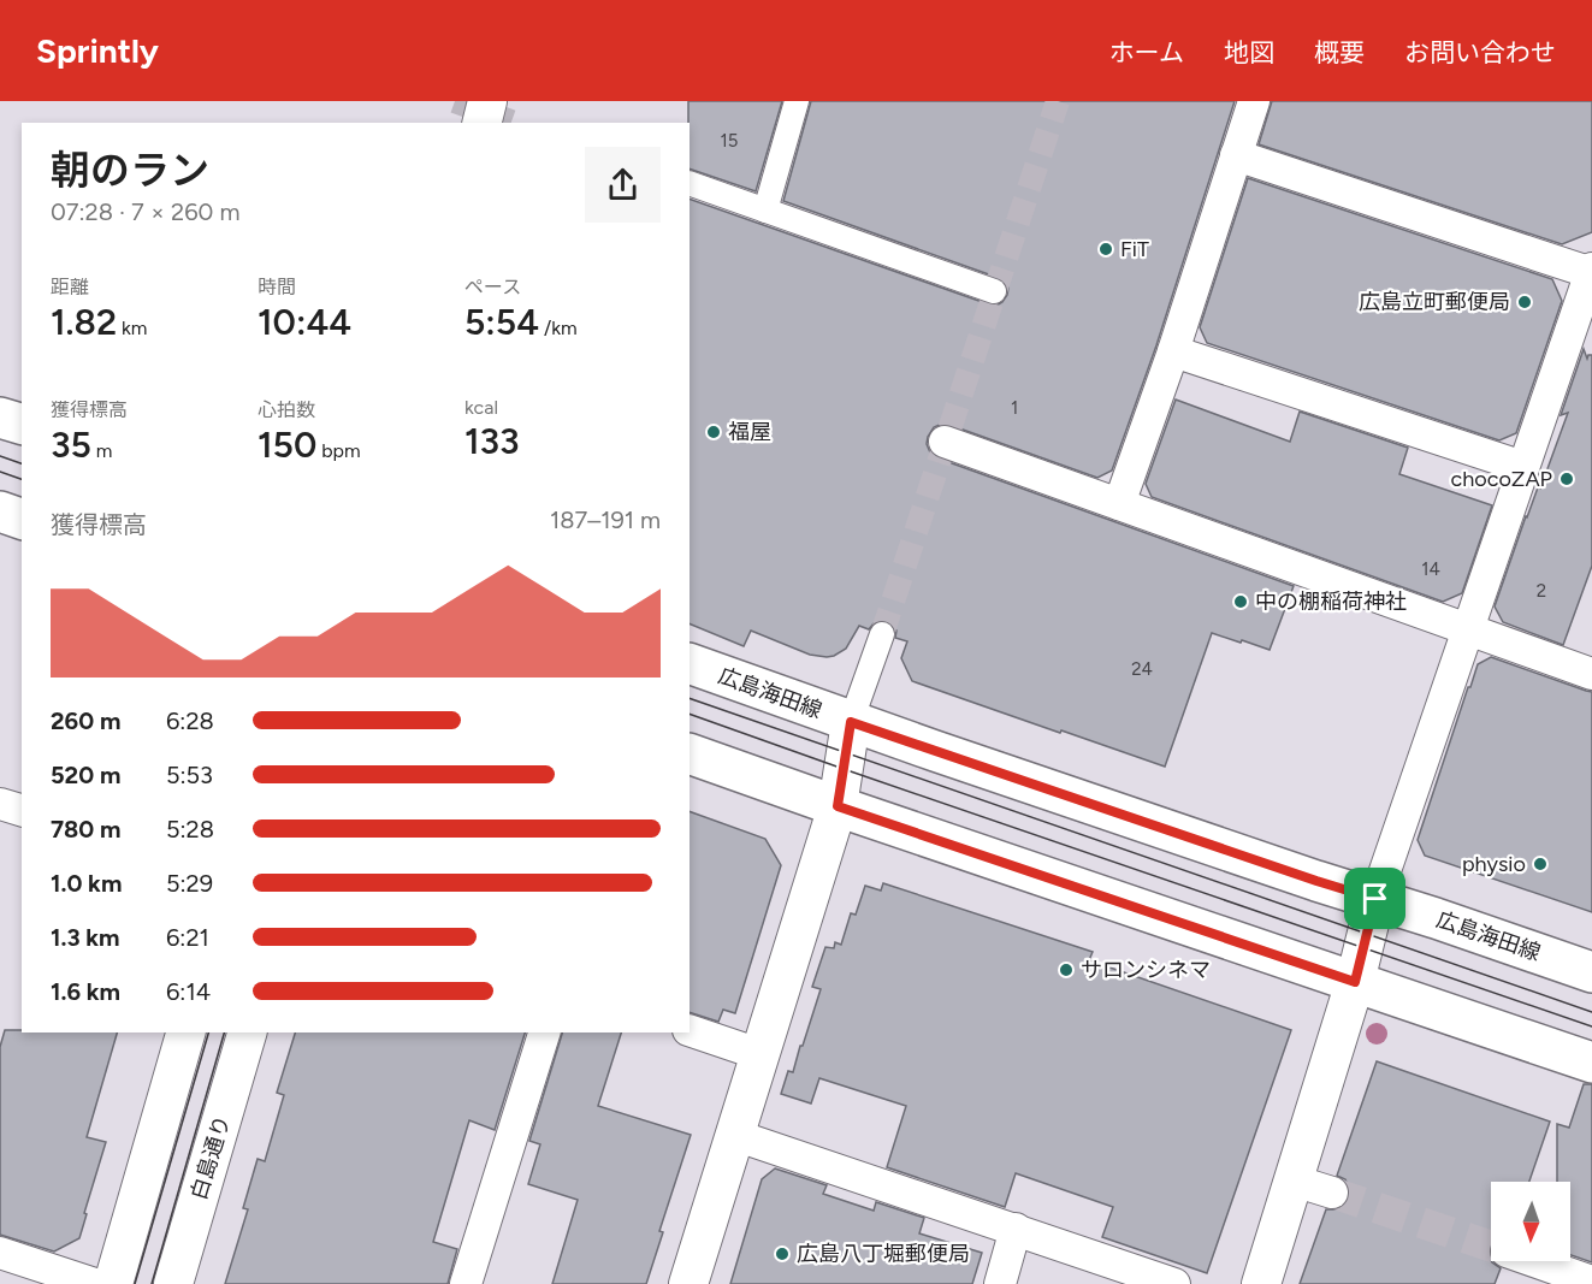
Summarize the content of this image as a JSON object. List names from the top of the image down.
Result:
{
  "streets": {
    "main road": ["広島海田線"],
    "street": ["白島通り"]
  },
  "places": [
    "FiT",
    "広島立町郵便局",
    "福屋",
    "chocoZAP",
    "中の棚稲荷神社",
    "physio",
    "サロンシネマ",
    "広島八丁堀郵便局"
  ],
  "house_numbers": [
    "15",
    "1",
    "14",
    "2",
    "24"
  ],
  "north": "bottom",
  "page": {
    "header": "Sprintly",
    "nav": [
      "ホーム",
      "地図",
      "概要",
      "お問い合わせ"
    ],
    "heading": ["朝のラン", "07:28 · 7 × 260 m"],
    "stats": [
      ["距離", "1.82 km"],
      ["時間", "10:44"],
      ["ペース", "5:54 /km"],
      ["獲得標高", "35 m"],
      ["心拍数", "150 bpm"],
      ["kcal", "133"]
    ],
    "chart": ["獲得標高", "187–191 m"],
    "list": [
      {
        "name": "260 m",
        "note": "6:28"
      },
      {
        "name": "520 m",
        "note": "5:53"
      },
      {
        "name": "780 m",
        "note": "5:28"
      },
      {
        "name": "1.0 km",
        "note": "5:29"
      },
      {
        "name": "1.3 km",
        "note": "6:21"
      },
      {
        "name": "1.6 km",
        "note": "6:14"
      }
    ]
  }
}
